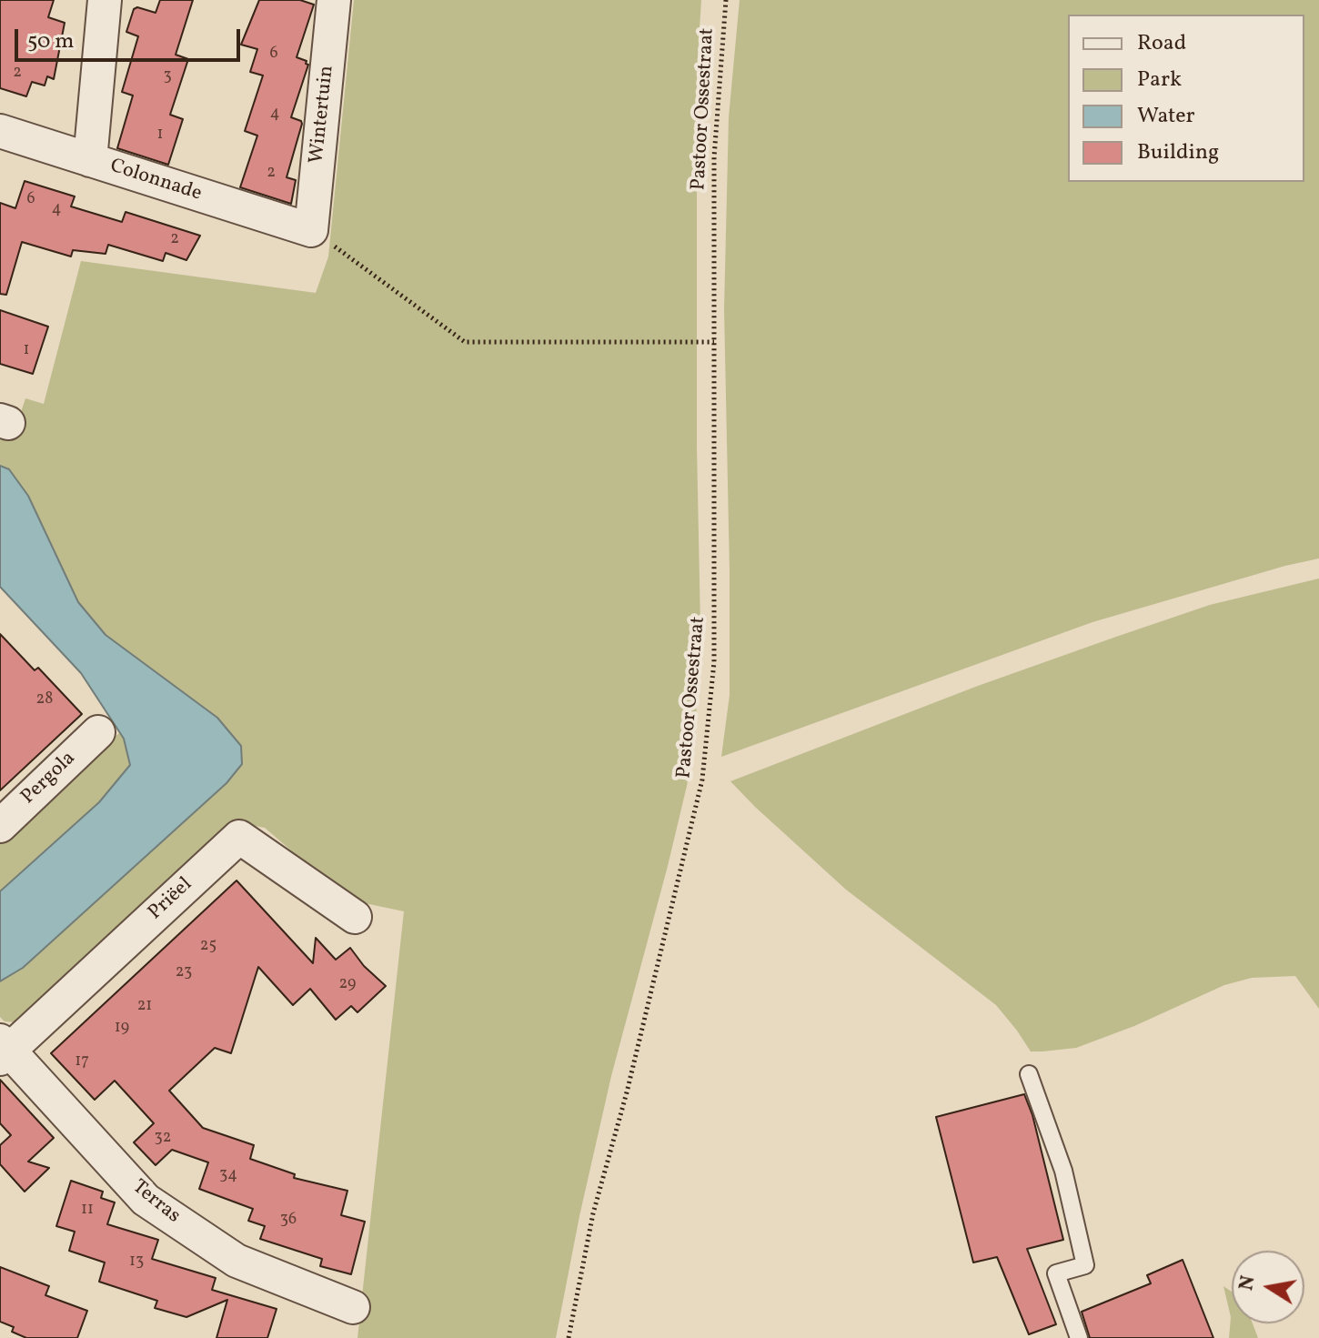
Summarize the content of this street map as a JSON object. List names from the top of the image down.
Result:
{
  "streets": {
    "street": [
      "Wintertuin",
      "Colonnade",
      "Pergola",
      "Priëel",
      "Terras"
    ],
    "path": ["Pastoor Ossestraat"]
  },
  "crossings": [
    ["Wintertuin", "Colonnade"],
    ["Priëel", "Terras"]
  ],
  "house_numbers": [
    "6",
    "2",
    "3",
    "4",
    "1",
    "2",
    "6",
    "4",
    "2",
    "1",
    "28",
    "25",
    "23",
    "29",
    "21",
    "19",
    "17",
    "32",
    "34",
    "11",
    "36",
    "13"
  ],
  "legend": [
    "Road",
    "Park",
    "Water",
    "Building"
  ],
  "scale_bar": "50 m",
  "north": "left"
}
